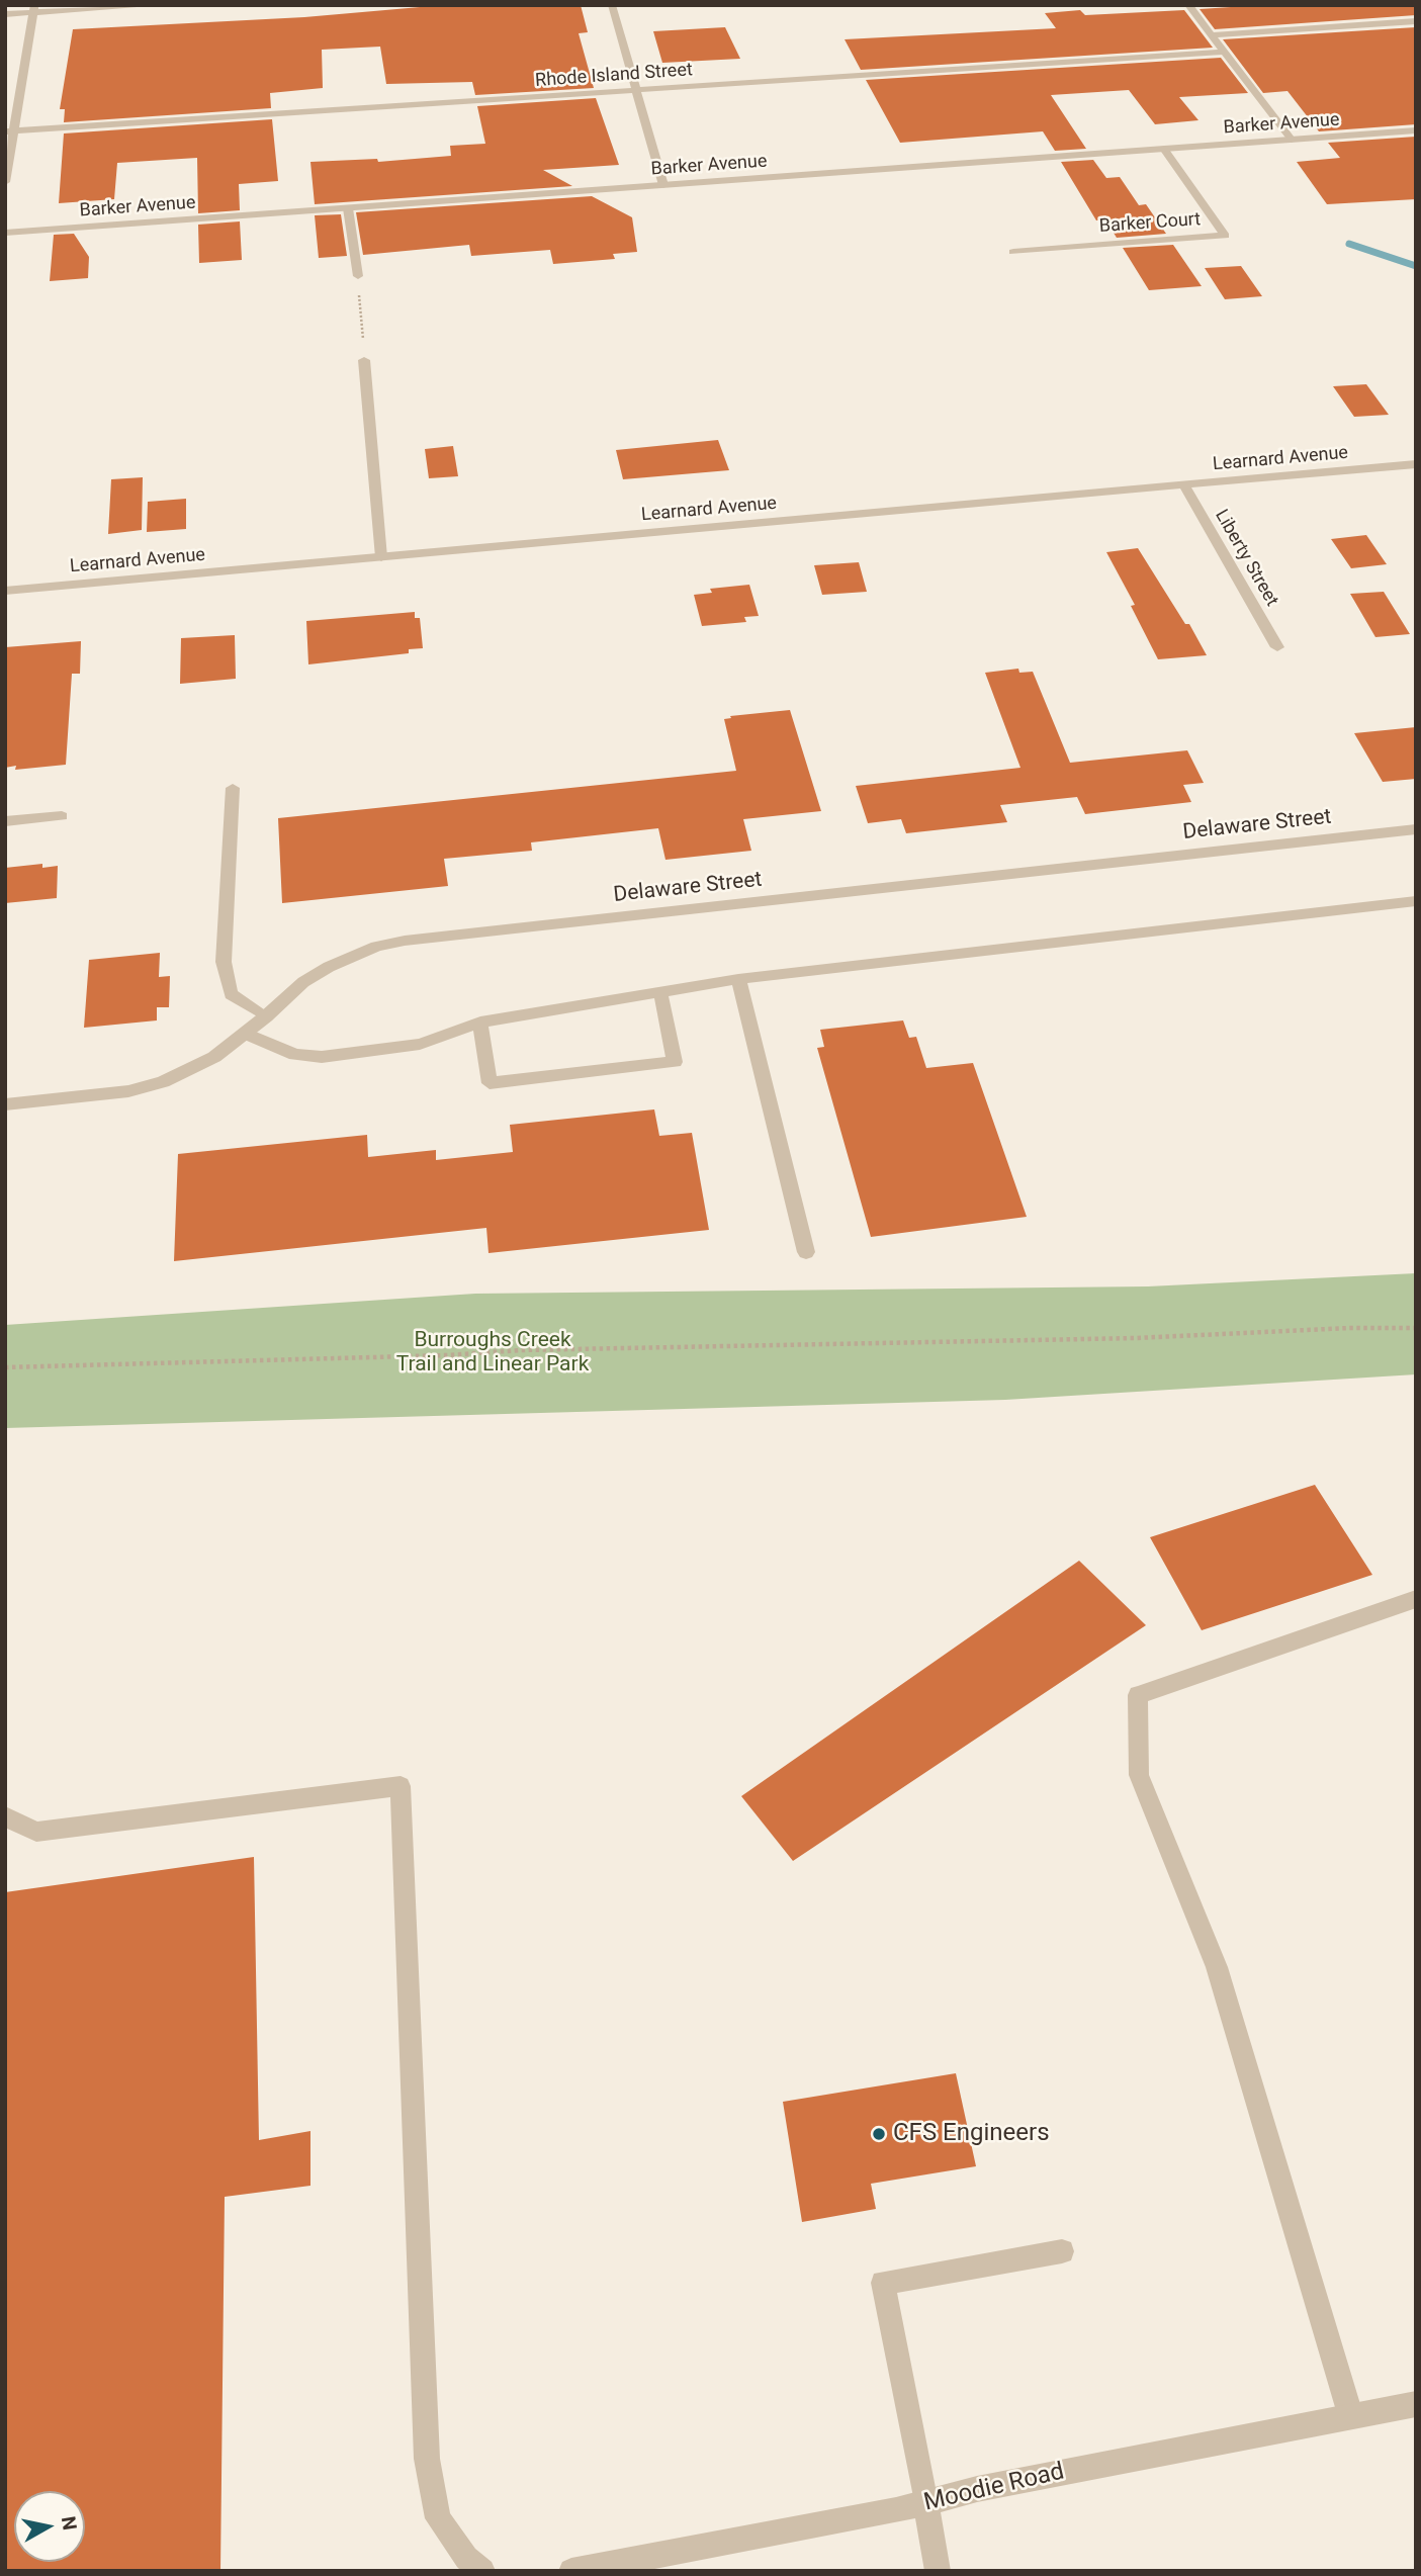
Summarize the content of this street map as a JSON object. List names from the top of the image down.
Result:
{
  "streets": {
    "street": [
      "Rhode Island Street",
      "Barker Avenue",
      "Barker Court",
      "Learnard Avenue",
      "Liberty Street",
      "Delaware Street",
      "Moodie Road"
    ]
  },
  "crossings": [
    ["Barker Avenue", "Barker Court"],
    ["Learnard Avenue", "Liberty Street"]
  ],
  "parks": ["Burroughs Creek Trail and Linear Park"],
  "places": ["CFS Engineers"],
  "north": "right"
}
